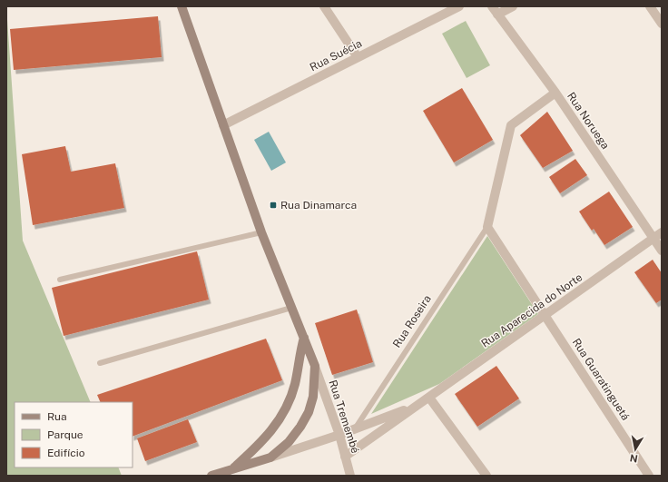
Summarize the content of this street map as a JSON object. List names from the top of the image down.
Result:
{
  "streets": {
    "street": [
      "Rua Suécia",
      "Rua Noruega",
      "Rua Aparecida do Norte",
      "Rua Roseira",
      "Rua Guaratinguetá",
      "Rua Tremembé"
    ]
  },
  "crossings": [
    ["Rua Noruega", "Rua Aparecida do Norte"],
    ["Rua Noruega", "Rua Roseira"],
    ["Rua Aparecida do Norte", "Rua Roseira"],
    ["Rua Aparecida do Norte", "Rua Guaratinguetá"],
    ["Rua Aparecida do Norte", "Rua Tremembé"]
  ],
  "places": {
    "transit": ["Rua Dinamarca"]
  },
  "legend": ["Rua", "Parque", "Edifício"],
  "north": "bottom"
}
